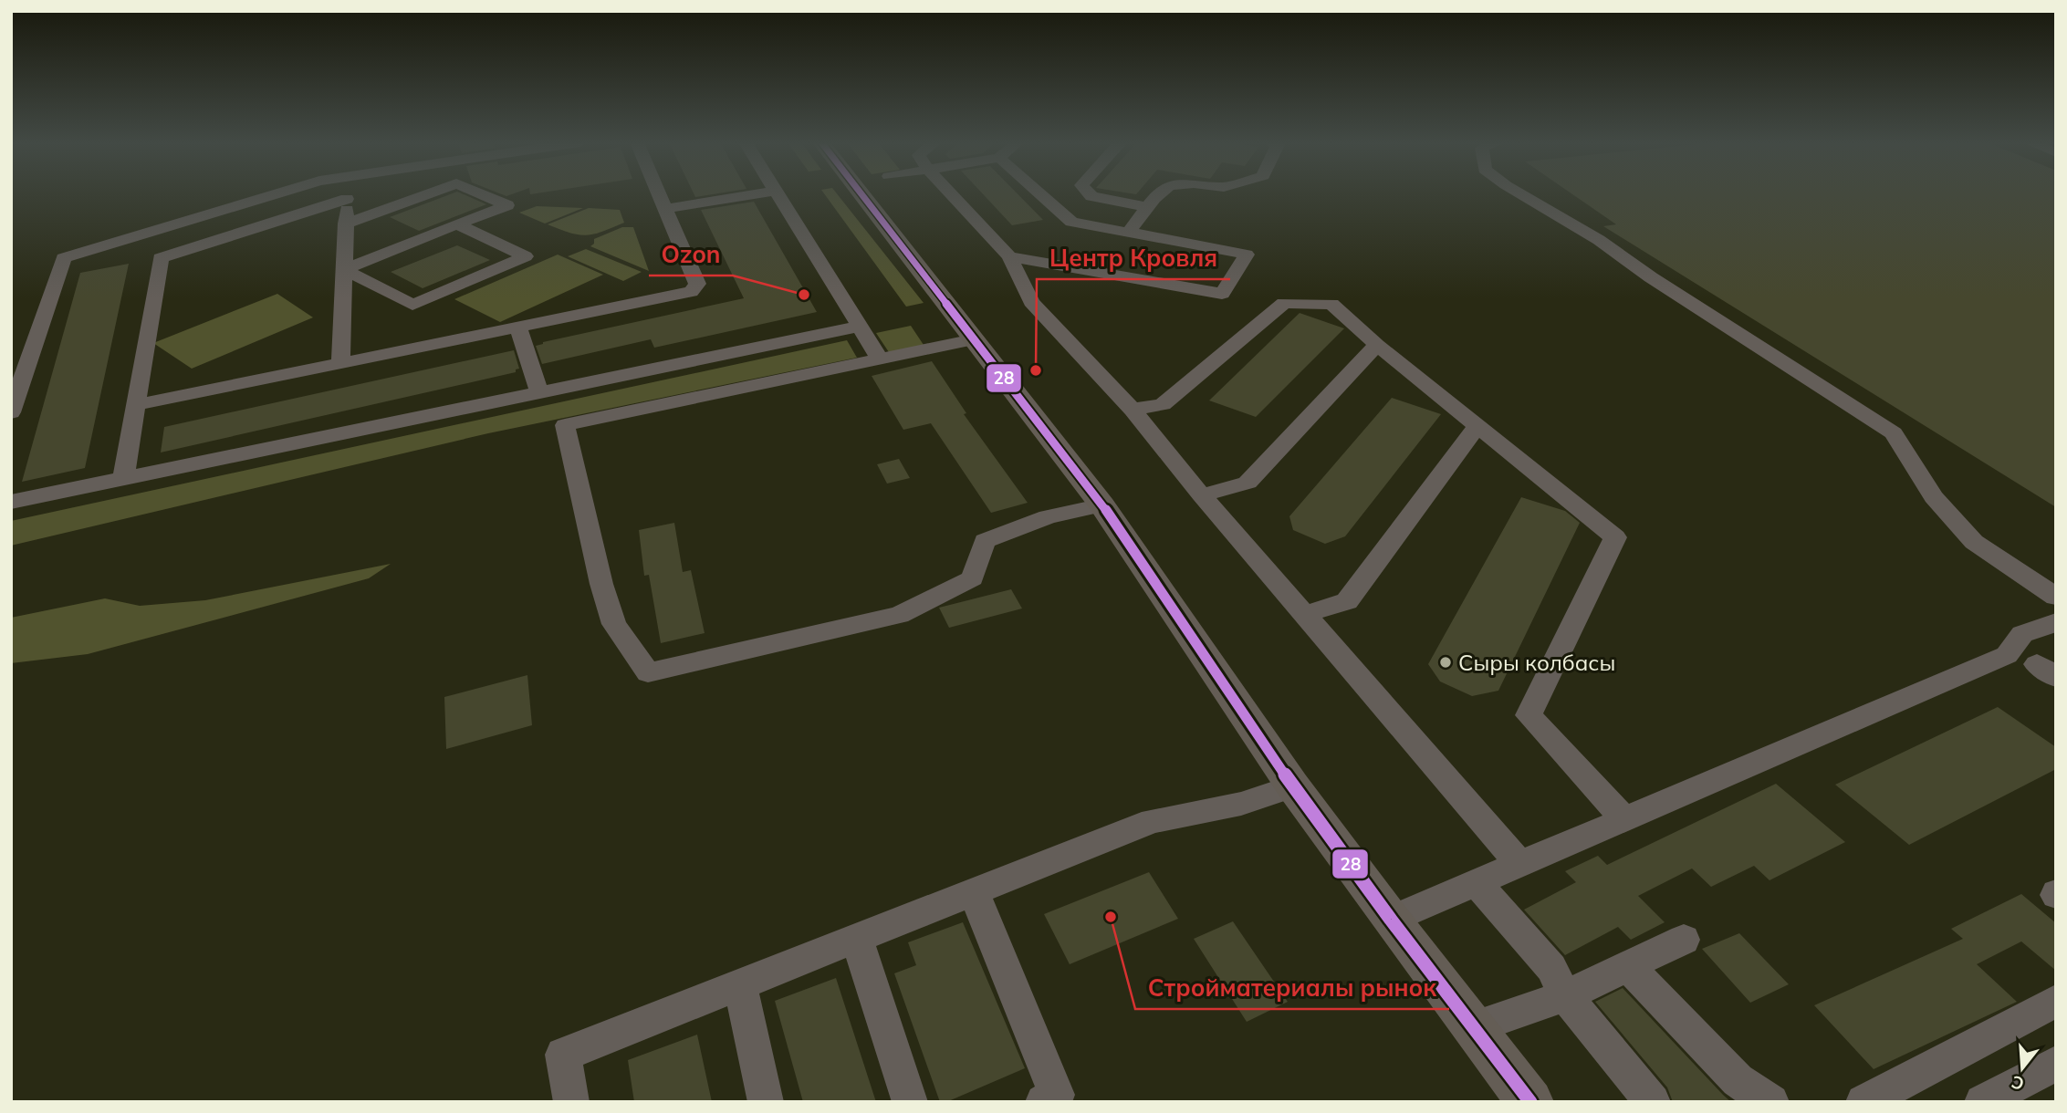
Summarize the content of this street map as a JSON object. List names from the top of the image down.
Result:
{
  "places": [
    "Ozon",
    "Центр Кровля",
    "Сыры колбасы",
    "Стройматериалы рынок"
  ],
  "lines": ["transit line 28"],
  "north": "bottom"
}
